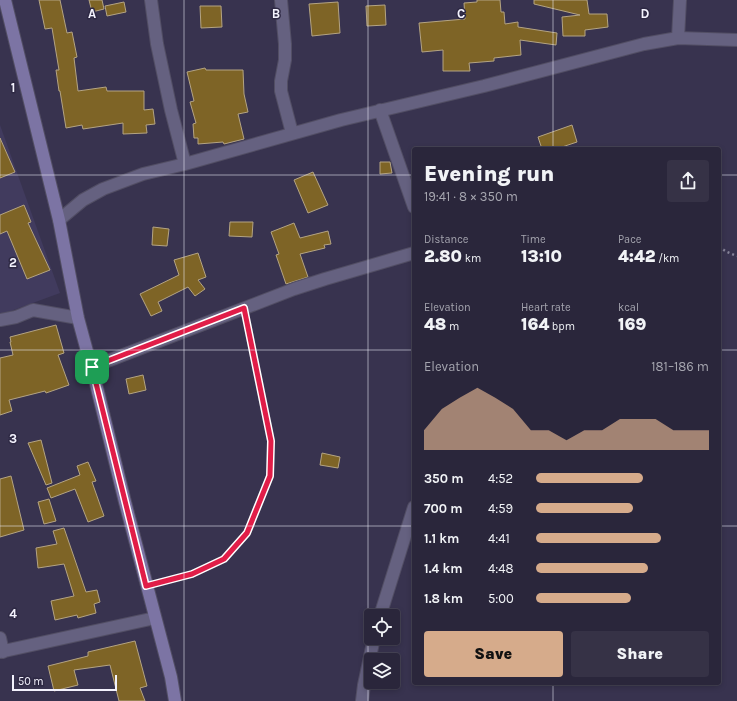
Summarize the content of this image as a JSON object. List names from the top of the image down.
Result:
{
  "scale_bar": "50 m",
  "page": {
    "heading": ["Evening run", "19:41 · 8 × 350 m"],
    "stats": [
      ["Distance", "2.80 km"],
      ["Time", "13:10"],
      ["Pace", "4:42 /km"],
      ["Elevation", "48 m"],
      ["Heart rate", "164 bpm"],
      ["kcal", "169"]
    ],
    "chart": ["Elevation", "181–186 m"],
    "list": [
      {
        "name": "350 m",
        "note": "4:52"
      },
      {
        "name": "700 m",
        "note": "4:59"
      },
      {
        "name": "1.1 km",
        "note": "4:41"
      },
      {
        "name": "1.4 km",
        "note": "4:48"
      },
      {
        "name": "1.8 km",
        "note": "5:00"
      }
    ],
    "buttons": ["Save", "Share"],
    "scale": "50 m"
  },
  "grid": {
    "columns": [
      "A",
      "B",
      "C",
      "D"
    ],
    "rows": [
      "1",
      "2",
      "3",
      "4"
    ]
  }
}
